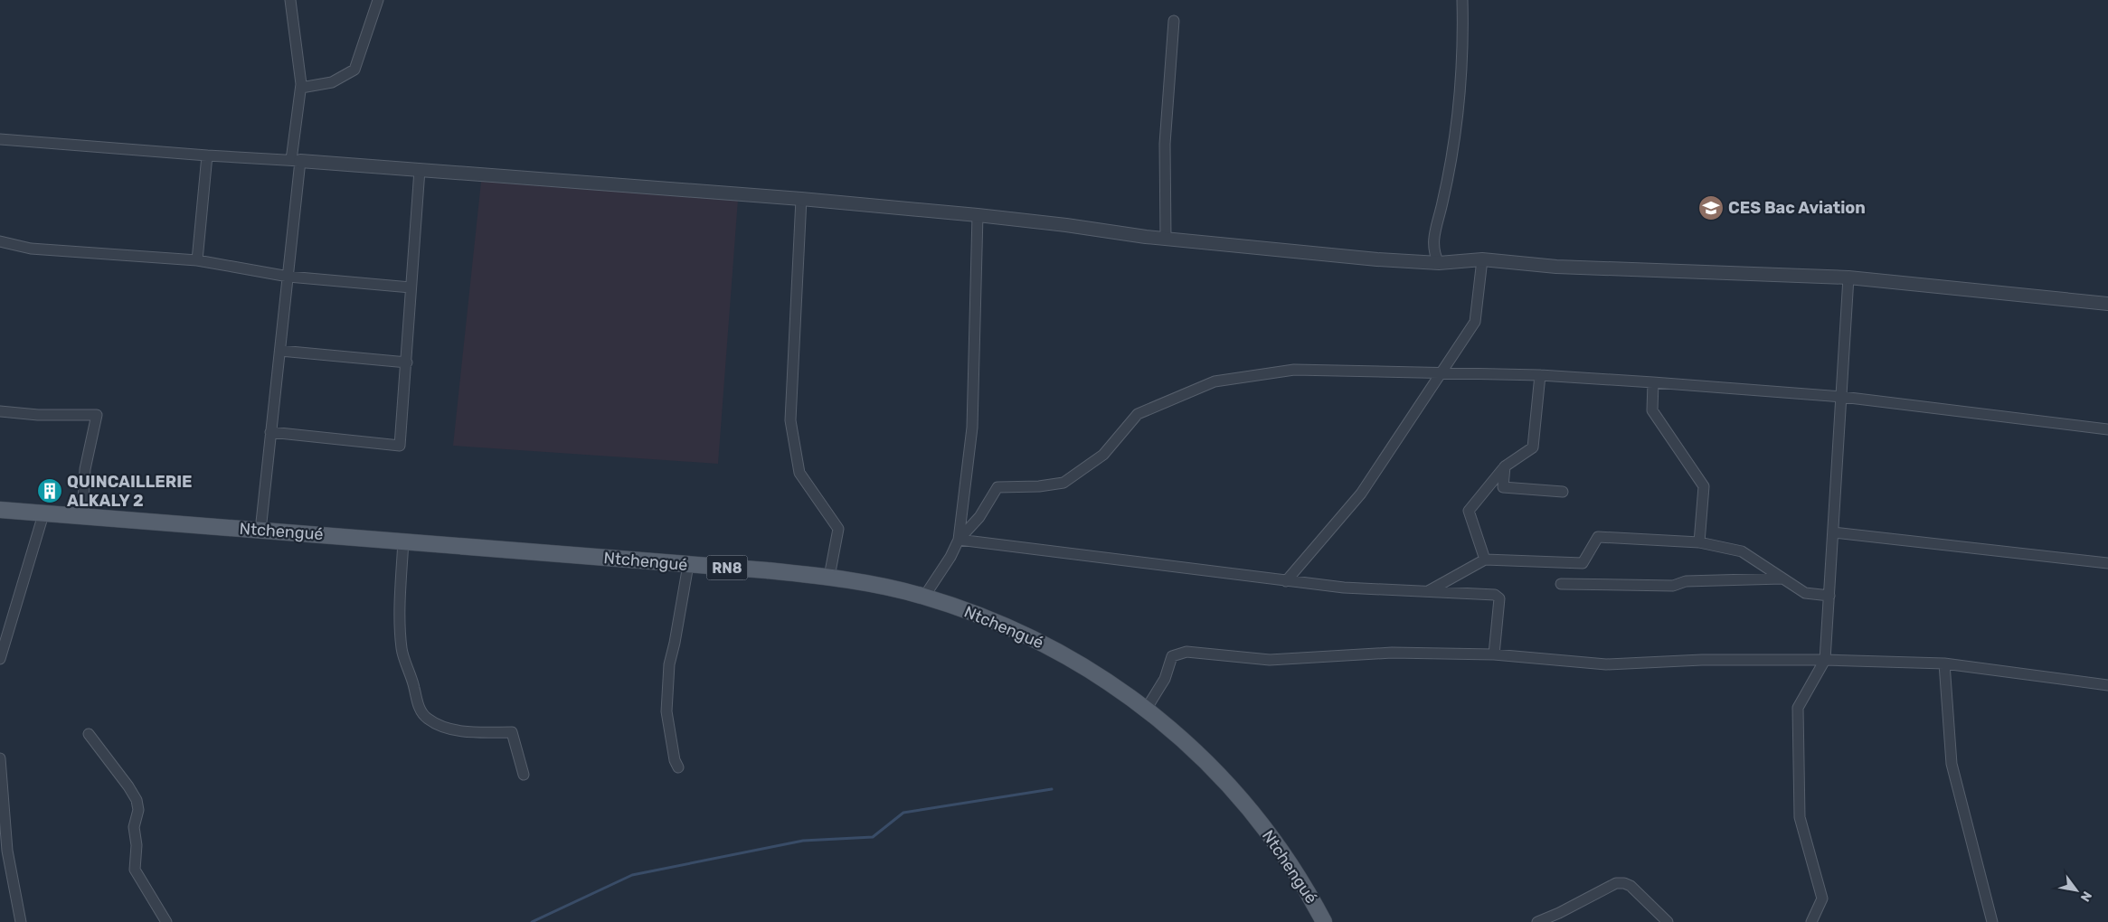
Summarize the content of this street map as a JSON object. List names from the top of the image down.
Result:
{
  "streets": {
    "main road": ["Ntchengué", "RN8"]
  },
  "places": {
    "school or university": ["CES Bac Aviation"],
    "building": ["QUINCAILLERIE ALKALY 2"]
  },
  "north": "bottom right"
}
